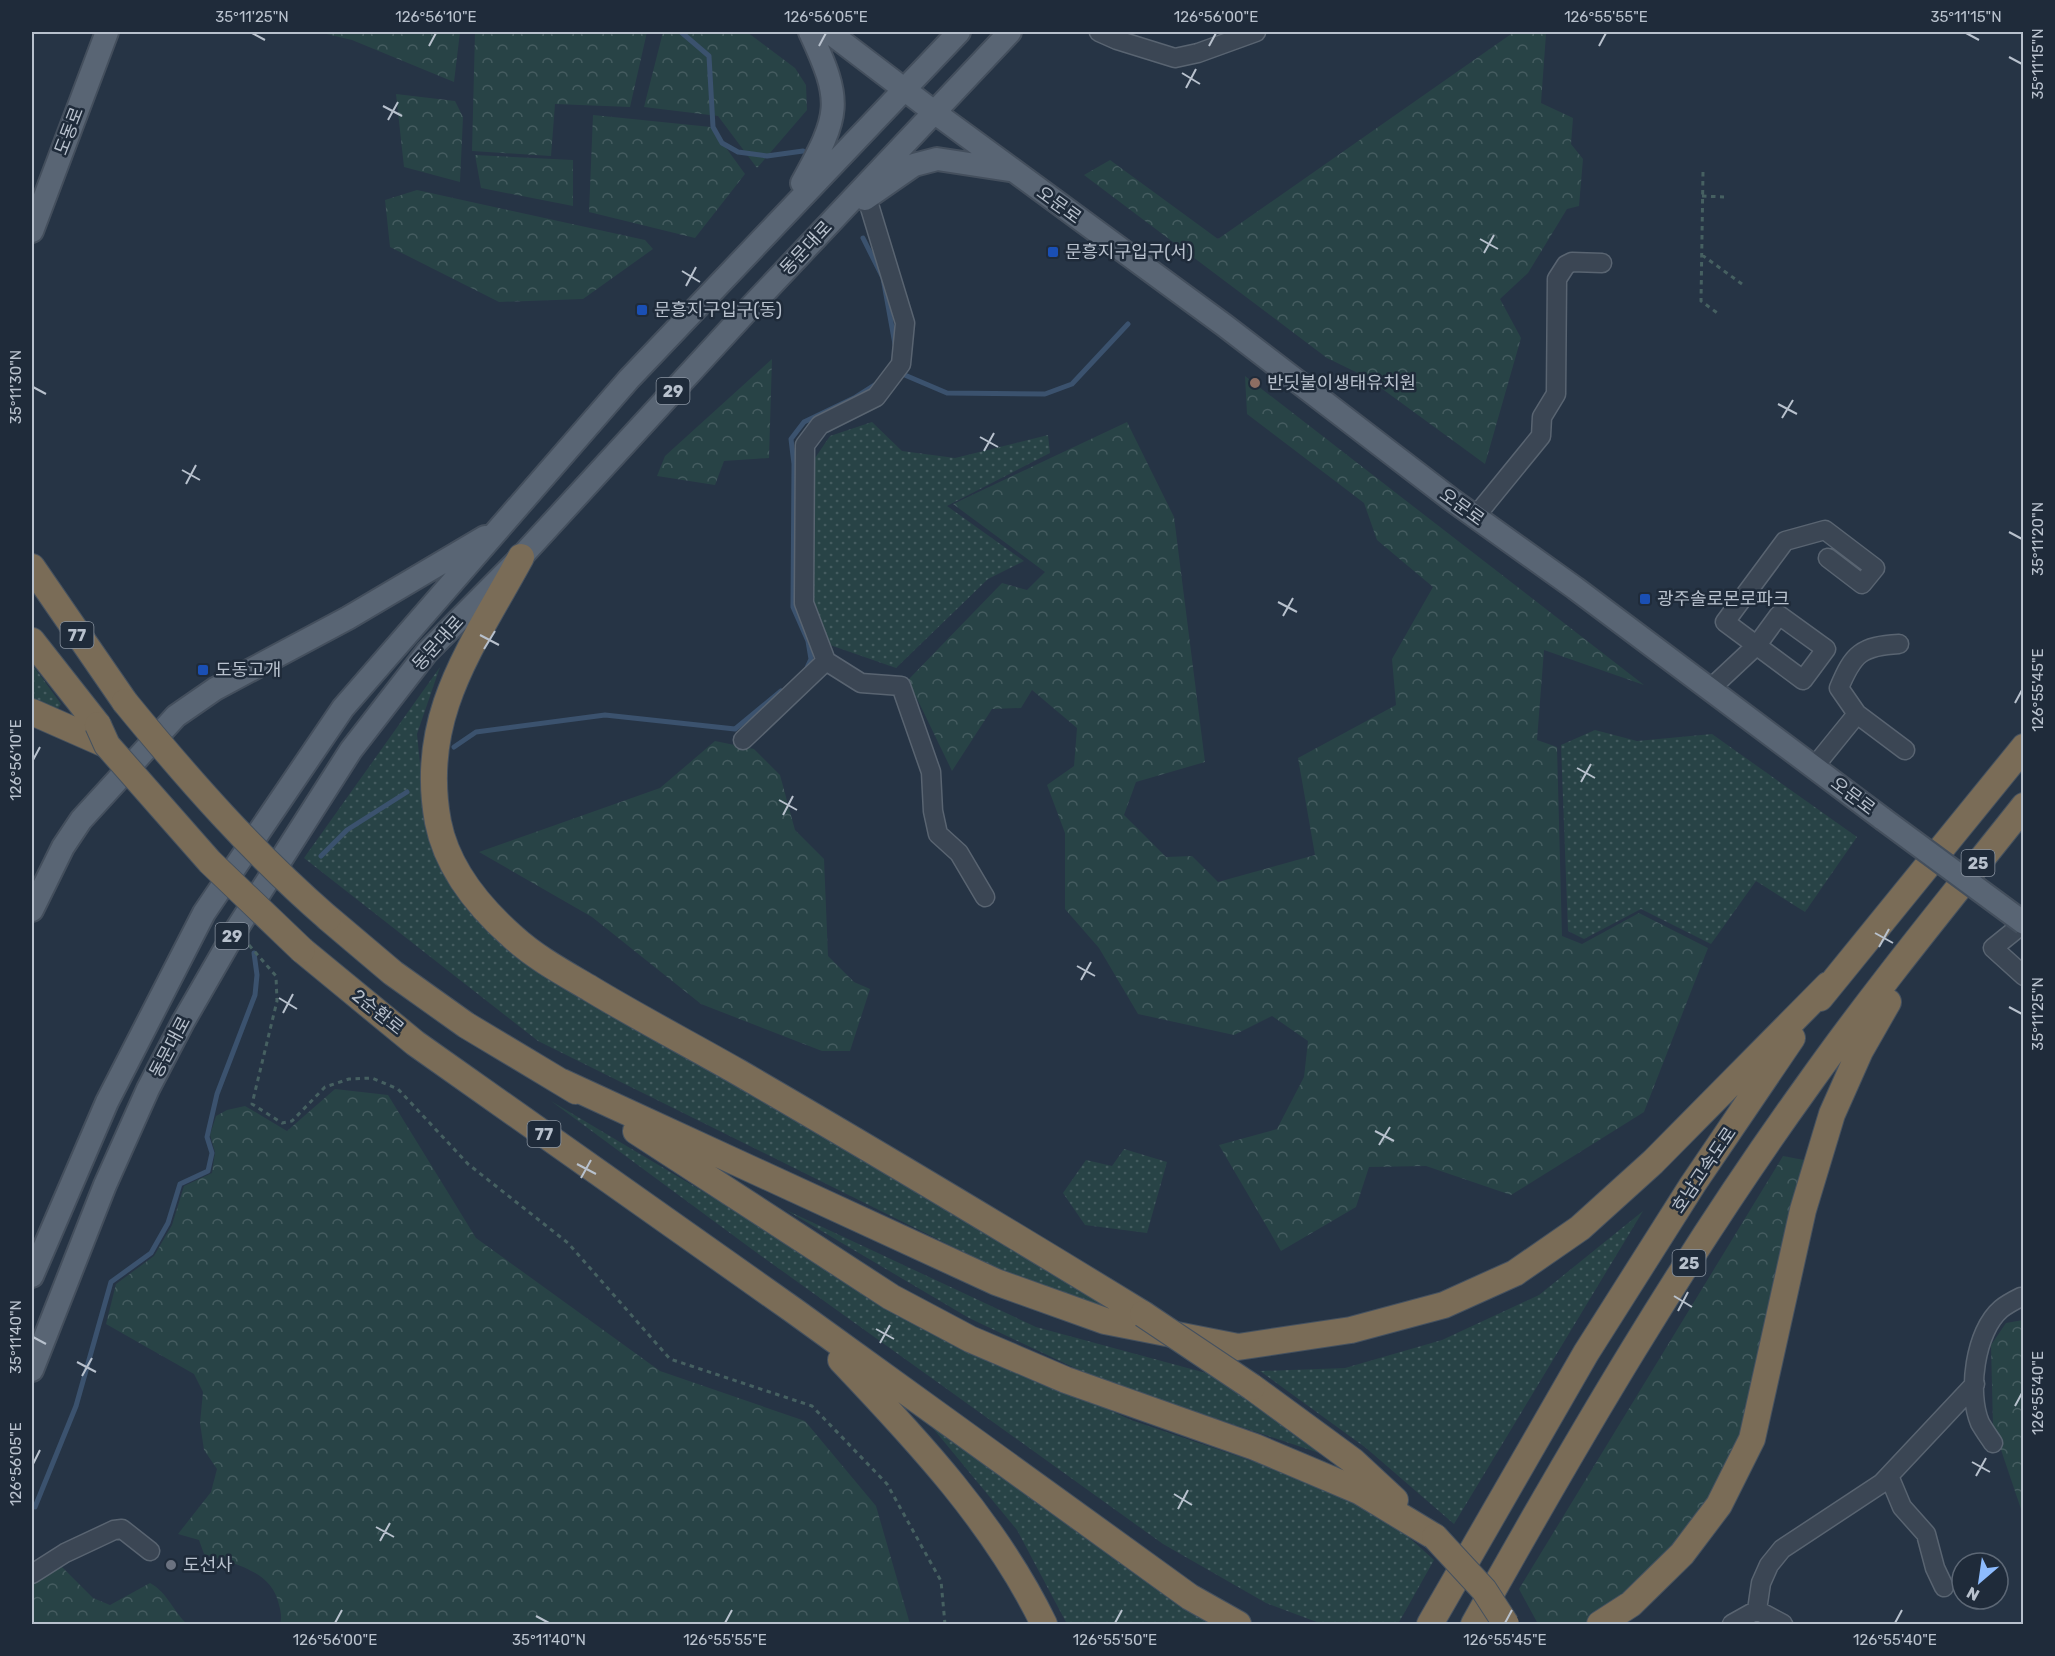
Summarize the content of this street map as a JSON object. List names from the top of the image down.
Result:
{
  "streets": {
    "highway": [
      "77",
      "25",
      "2순환로",
      "호남고속도로"
    ],
    "main road": [
      "도동로",
      "오문로",
      "동문대로",
      "29"
    ]
  },
  "crossings": [
    ["오문로", "동문대로"]
  ],
  "places": {
    "transit": [
      "문흥지구입구(서)",
      "문흥지구입구(동)",
      "광주솔로몬로파크",
      "도동고개"
    ],
    "other": ["반딧불이생태유치원", "도선사"]
  },
  "north": "bottom left",
  "coordinates": [
    "35°11'25\"N",
    "126°56'10\"E",
    "126°56'05\"E",
    "126°56'00\"E",
    "126°55'55\"E",
    "35°11'15\"N",
    "35°11'30\"N",
    "35°11'20\"N",
    "126°55'45\"E",
    "35°11'40\"N",
    "126°55'40\"E",
    "126°55'50\"E"
  ]
}
